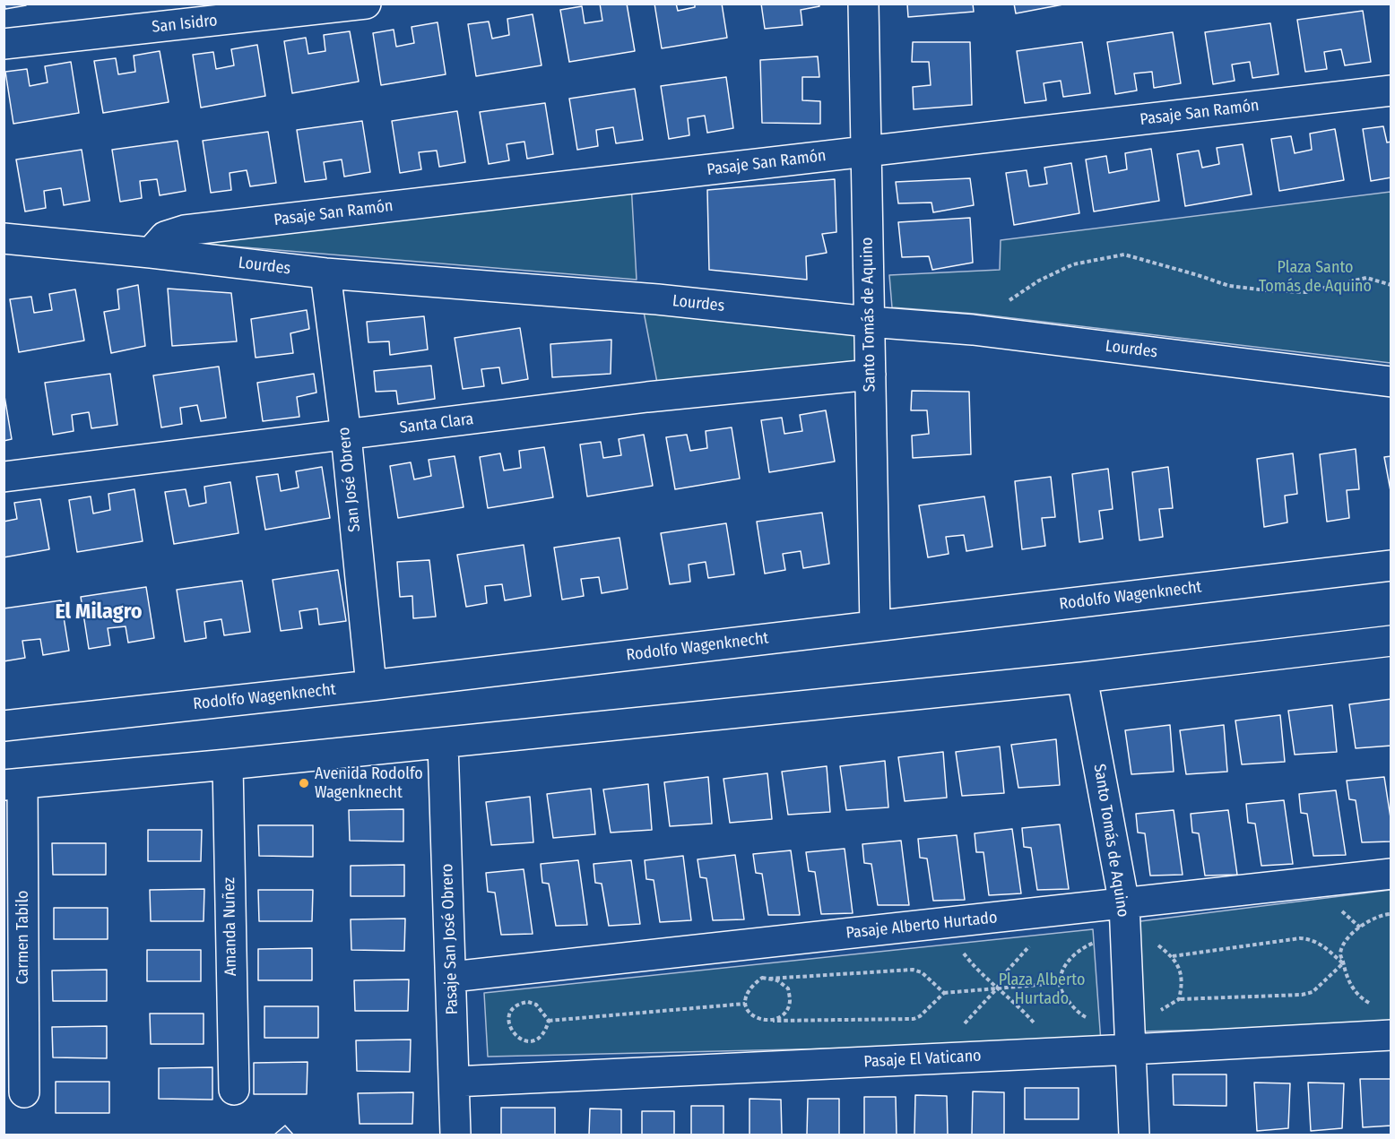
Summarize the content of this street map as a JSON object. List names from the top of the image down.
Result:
{
  "streets": {
    "street": [
      "San Isidro",
      "Pasaje San Ramón",
      "Lourdes",
      "Santo Tomás de Aquino",
      "Santa Clara",
      "San José Obrero",
      "Rodolfo Wagenknecht",
      "Pasaje Alberto Hurtado",
      "Amanda Nuñez",
      "Carmen Tabilo",
      "Pasaje San José Obrero",
      "Pasaje El Vaticano"
    ]
  },
  "crossings": [
    ["Pasaje San Ramón", "Lourdes"],
    ["Pasaje San Ramón", "Santo Tomás de Aquino"],
    ["Lourdes", "Santo Tomás de Aquino"],
    ["Lourdes", "San José Obrero"],
    ["Santo Tomás de Aquino", "Santa Clara"],
    ["Santo Tomás de Aquino", "Rodolfo Wagenknecht"],
    ["Santo Tomás de Aquino", "Pasaje Alberto Hurtado"],
    ["Santo Tomás de Aquino", "Pasaje El Vaticano"],
    ["Santa Clara", "San José Obrero"],
    ["San José Obrero", "Rodolfo Wagenknecht"],
    ["Pasaje Alberto Hurtado", "Pasaje San José Obrero"],
    ["Pasaje San José Obrero", "Pasaje El Vaticano"]
  ],
  "districts": ["El Milagro"],
  "parks": ["Plaza Santo Tomás de Aquino", "Plaza Alberto Hurtado"],
  "places": ["Avenida Rodolfo Wagenknecht"]
}
